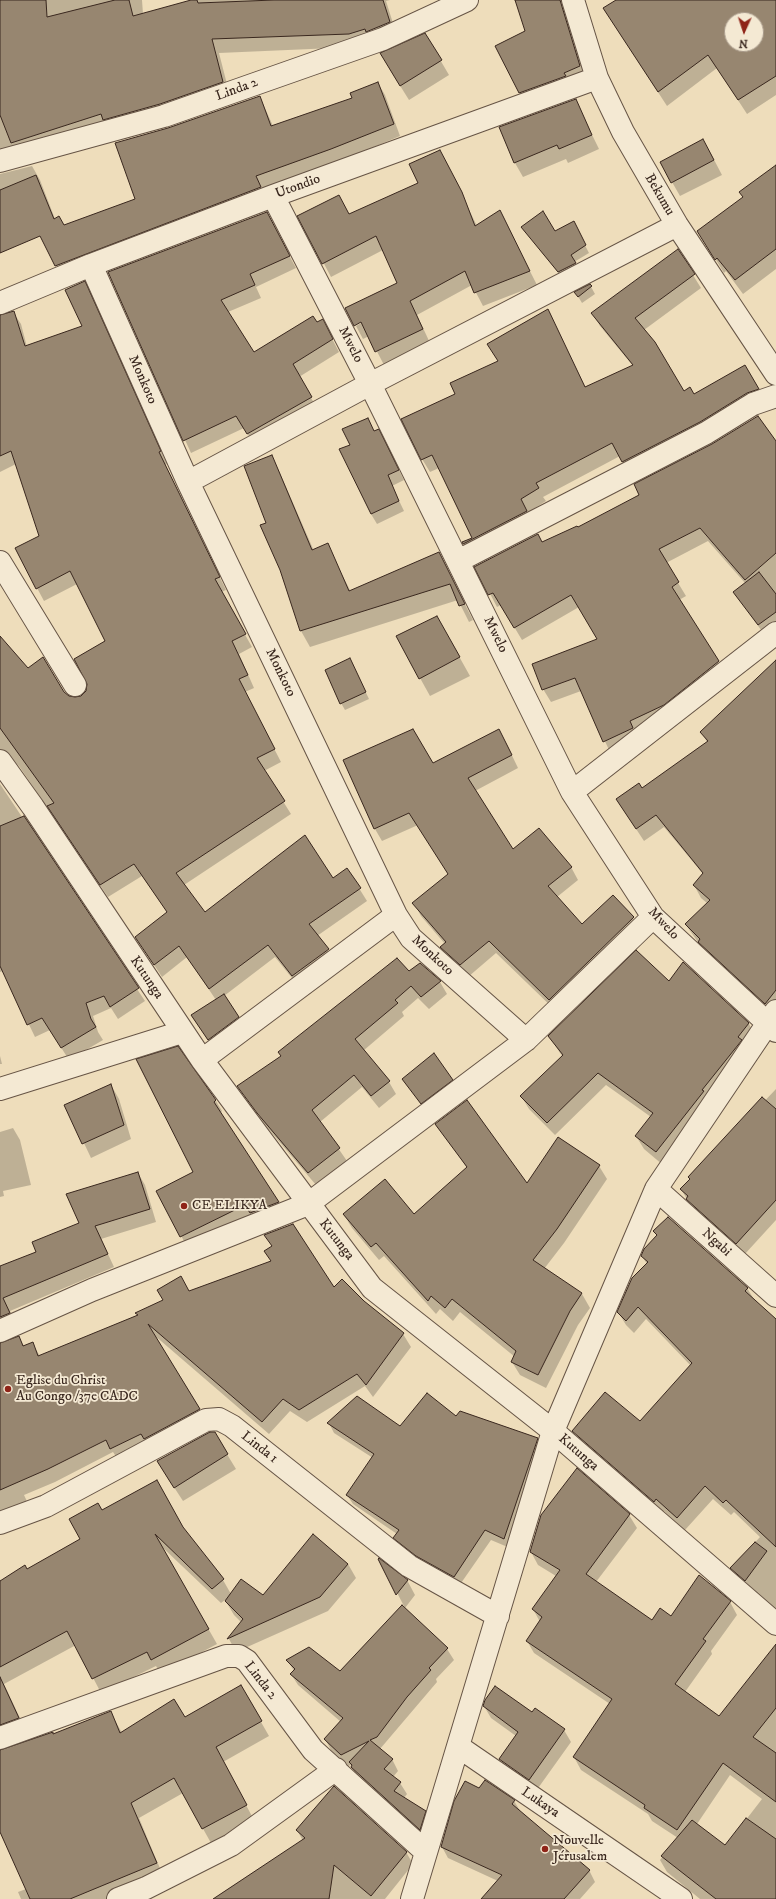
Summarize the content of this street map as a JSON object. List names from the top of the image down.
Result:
{
  "streets": {
    "street": [
      "Linda 2",
      "Utondio",
      "Bekumu",
      "Mwelo",
      "Monkoto",
      "Kutunga",
      "Ngabi",
      "Linda 1",
      "Lukaya"
    ]
  },
  "crossings": [
    ["Utondio", "Bekumu"],
    ["Utondio", "Mwelo"],
    ["Utondio", "Monkoto"]
  ],
  "places": ["CE ELIKYA", "Eglise du Christ Au Congo /37e CADC", "Nouvelle Jérusalem"],
  "north": "bottom"
}
